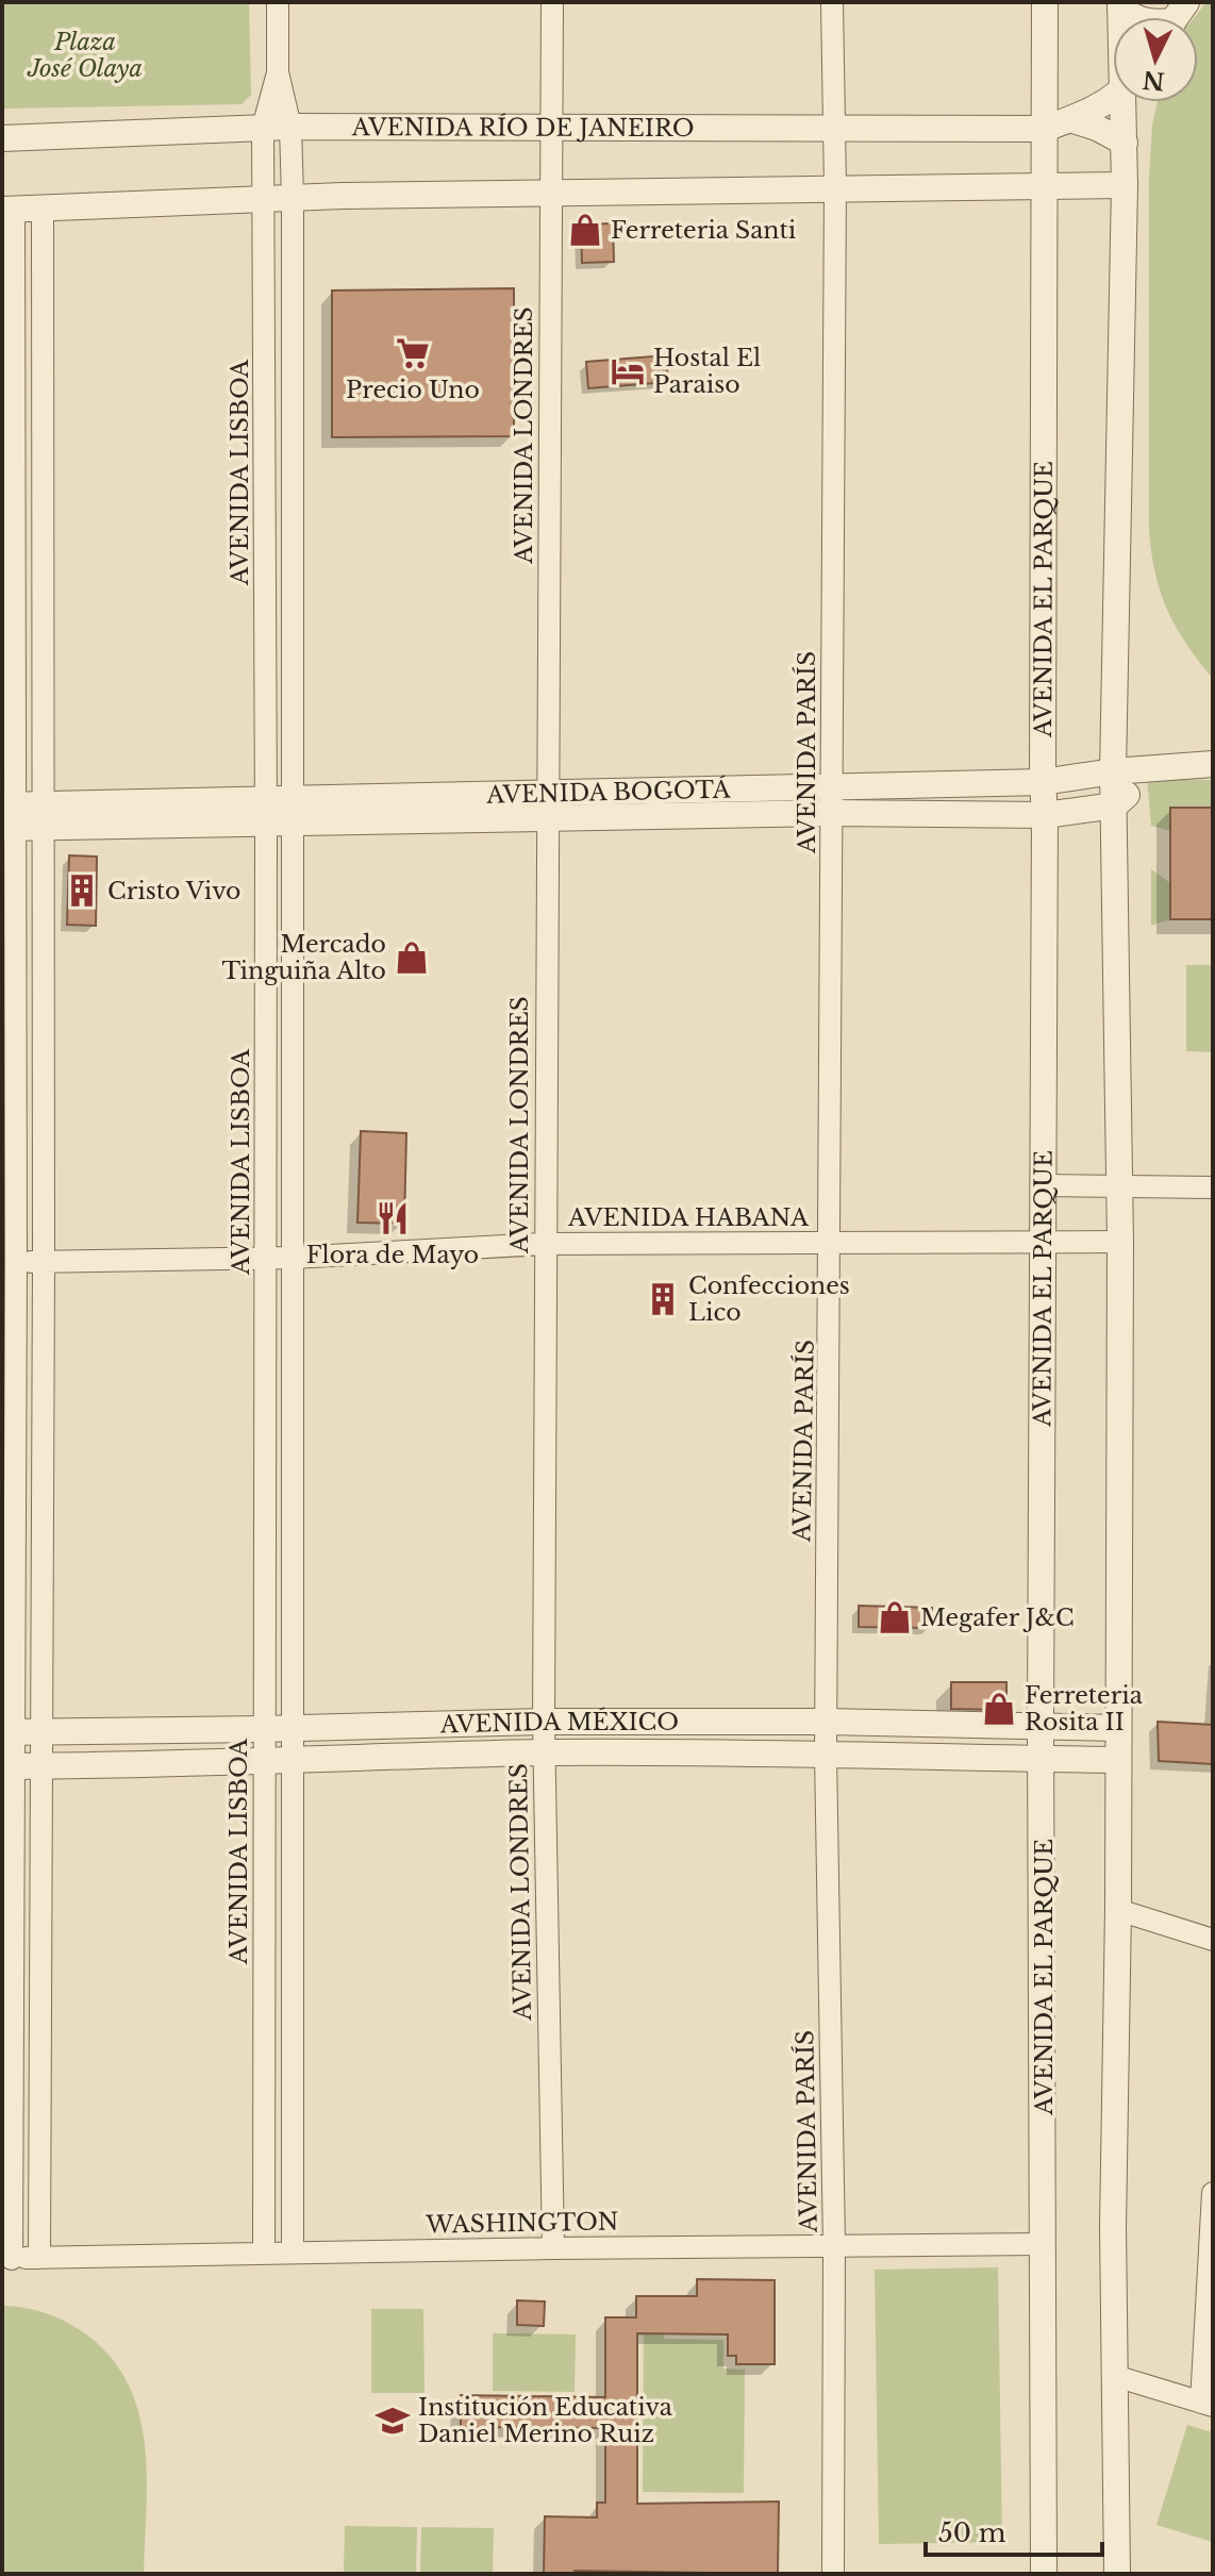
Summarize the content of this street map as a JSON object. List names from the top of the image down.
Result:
{
  "streets": {
    "street": [
      "AVENIDA RÍO DE JANEIRO",
      "AVENIDA LONDRES",
      "AVENIDA LISBOA",
      "AVENIDA EL PARQUE",
      "AVENIDA PARÍS",
      "AVENIDA BOGOTÁ",
      "AVENIDA HABANA",
      "AVENIDA MÉXICO",
      "WASHINGTON"
    ]
  },
  "crossings": [
    ["AVENIDA RÍO DE JANEIRO", "AVENIDA LONDRES"],
    ["AVENIDA RÍO DE JANEIRO", "AVENIDA LISBOA"],
    ["AVENIDA RÍO DE JANEIRO", "AVENIDA EL PARQUE"],
    ["AVENIDA RÍO DE JANEIRO", "AVENIDA PARÍS"],
    ["AVENIDA LONDRES", "AVENIDA BOGOTÁ"],
    ["AVENIDA LONDRES", "AVENIDA HABANA"],
    ["AVENIDA LONDRES", "AVENIDA MÉXICO"],
    ["AVENIDA LONDRES", "WASHINGTON"],
    ["AVENIDA LISBOA", "AVENIDA BOGOTÁ"],
    ["AVENIDA LISBOA", "AVENIDA HABANA"],
    ["AVENIDA LISBOA", "AVENIDA MÉXICO"],
    ["AVENIDA LISBOA", "WASHINGTON"],
    ["AVENIDA EL PARQUE", "AVENIDA BOGOTÁ"],
    ["AVENIDA EL PARQUE", "AVENIDA HABANA"],
    ["AVENIDA EL PARQUE", "AVENIDA MÉXICO"],
    ["AVENIDA EL PARQUE", "WASHINGTON"],
    ["AVENIDA PARÍS", "AVENIDA BOGOTÁ"],
    ["AVENIDA PARÍS", "AVENIDA HABANA"],
    ["AVENIDA PARÍS", "AVENIDA MÉXICO"],
    ["AVENIDA PARÍS", "WASHINGTON"]
  ],
  "parks": ["Plaza José Olaya"],
  "places": {
    "shop": [
      "Ferreteria Santi",
      "Mercado Tinguiña Alto",
      "Megafer J&C",
      "Ferreteria Rosita II"
    ],
    "supermarket": ["Precio Uno"],
    "hotel": ["Hostal El Paraiso"],
    "building": ["Cristo Vivo", "Confecciones Lico"],
    "restaurant": ["Flora de Mayo"],
    "school or university": ["Institución Educativa Daniel Merino Ruiz"]
  },
  "scale_bar": "50 m",
  "north": "bottom"
}
